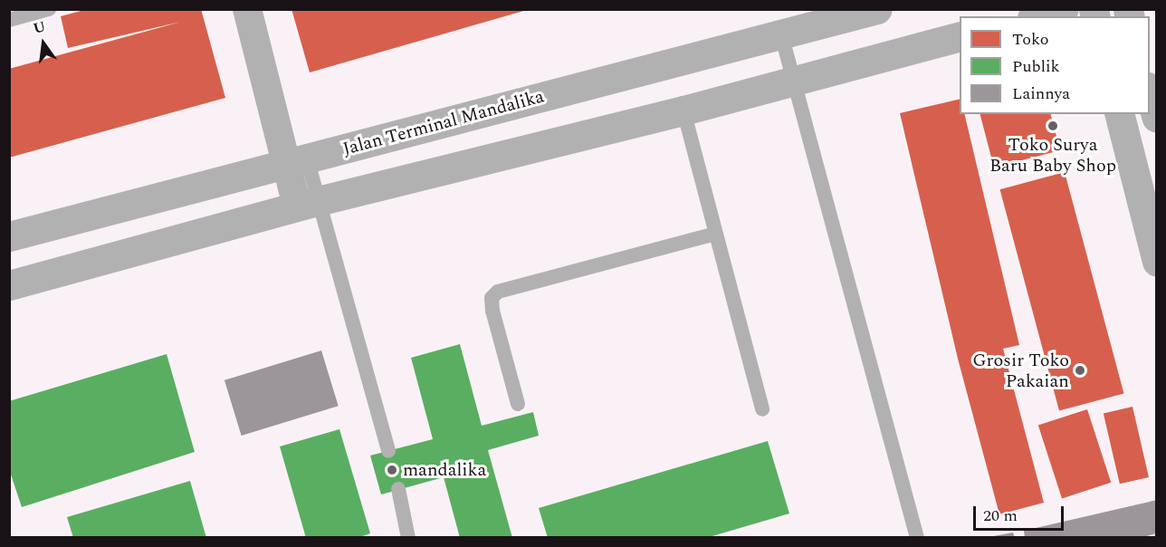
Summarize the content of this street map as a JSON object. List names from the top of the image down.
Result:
{
  "streets": {
    "street": ["Jalan Terminal Mandalika"]
  },
  "places": ["Toko Surya Baru Baby Shop", "Grosir Toko Pakaian", "mandalika"],
  "legend": ["Toko", "Publik", "Lainnya"],
  "scale_bar": "20 m",
  "north": "top"
}
